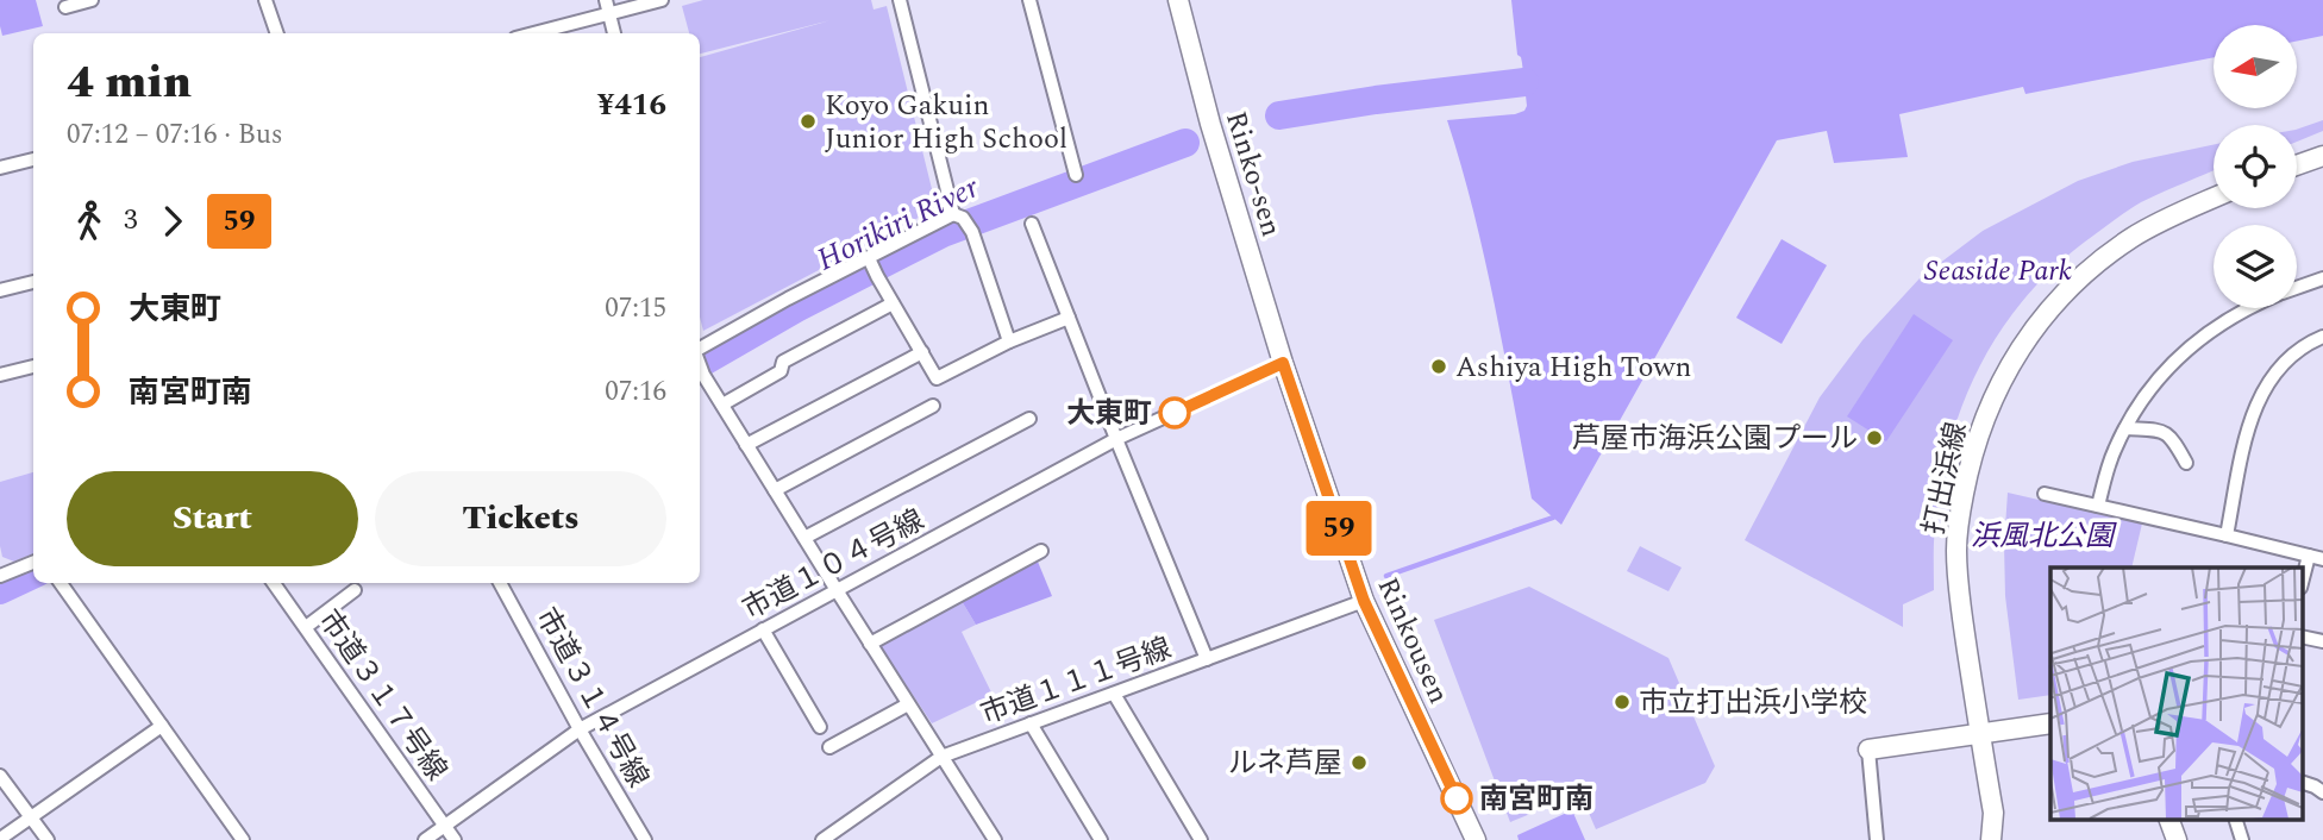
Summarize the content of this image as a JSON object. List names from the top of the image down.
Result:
{
  "streets": {
    "street": [
      "Rinko-sen",
      "打出浜線",
      "市道１０４号線",
      "Rinkousen",
      "市道１１１号線",
      "市道３１７号線",
      "市道３１４号線"
    ]
  },
  "crossings": [
    ["Rinko-sen", "市道１０４号線"],
    ["Rinko-sen", "Rinkousen"],
    ["市道１０４号線", "Rinkousen"],
    ["市道１０４号線", "市道３１７号線"],
    ["市道１０４号線", "市道３１４号線"],
    ["Rinkousen", "市道１１１号線"]
  ],
  "water": ["Horikiri River"],
  "parks": ["Seaside Park", "浜風北公園"],
  "places": [
    "Koyo Gakuin Junior High School",
    "Ashiya High Town",
    "大東町",
    "芦屋市海浜公園プール",
    "市立打出浜小学校",
    "ルネ芦屋",
    "南宮町南"
  ],
  "lines": ["bus line 59"],
  "north": "left",
  "page": {
    "on_map": "59",
    "heading": ["4 min", "07:12 – 07:16 · Bus", "¥416"],
    "legs": ["3", "59"],
    "list": [
      {
        "name": "大東町",
        "value": "07:15"
      },
      {
        "name": "南宮町南",
        "value": "07:16"
      }
    ],
    "buttons": ["Start", "Tickets"]
  }
}
